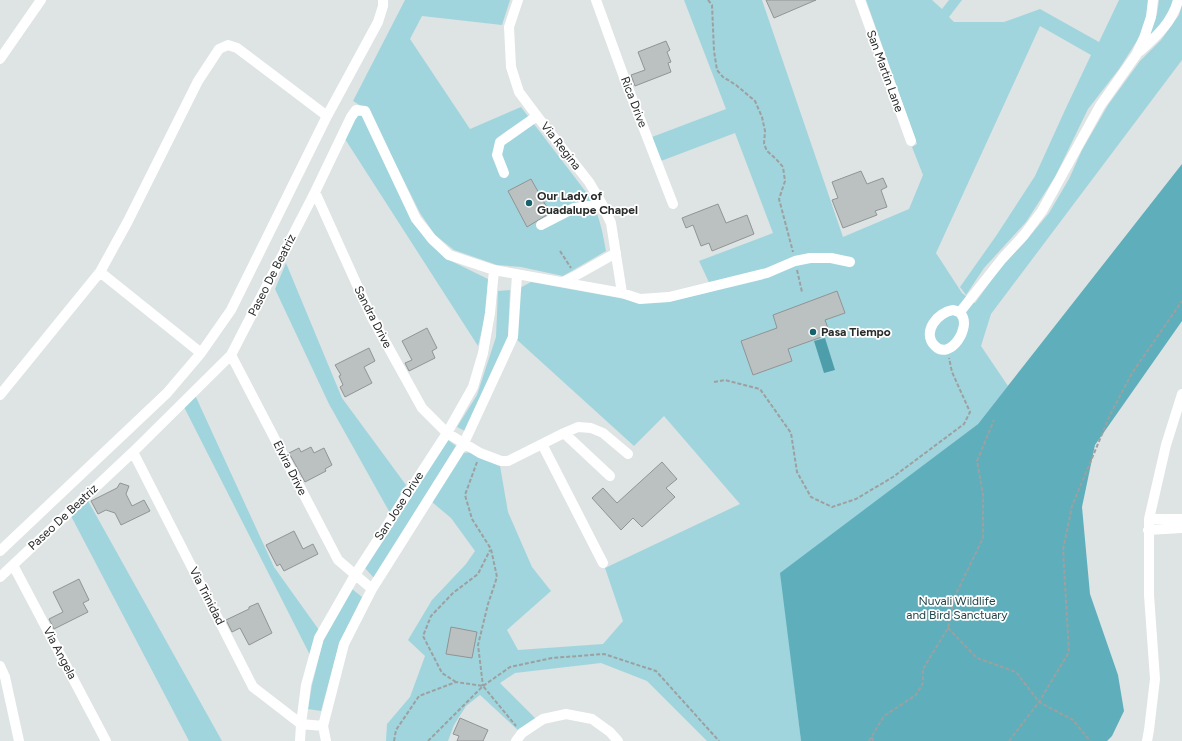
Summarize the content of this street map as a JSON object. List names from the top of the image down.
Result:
{
  "streets": {
    "street": [
      "San Martin Lane",
      "Rica Drive",
      "Via Regina",
      "Paseo De Beatriz",
      "Sandra Drive",
      "Elvira Drive",
      "San Jose Drive",
      "Via Trinidad",
      "Via Angela"
    ]
  },
  "crossings": [
    ["Paseo De Beatriz", "Sandra Drive"],
    ["Paseo De Beatriz", "Elvira Drive"],
    ["Paseo De Beatriz", "San Jose Drive"],
    ["Paseo De Beatriz", "Via Trinidad"],
    ["Paseo De Beatriz", "Via Angela"],
    ["Sandra Drive", "San Jose Drive"],
    ["Elvira Drive", "San Jose Drive"],
    ["San Jose Drive", "Via Trinidad"]
  ],
  "parks": ["Nuvali Wildlife and Bird Sanctuary"],
  "places": ["Our Lady of Guadalupe Chapel", "Pasa Tiempo"]
}
